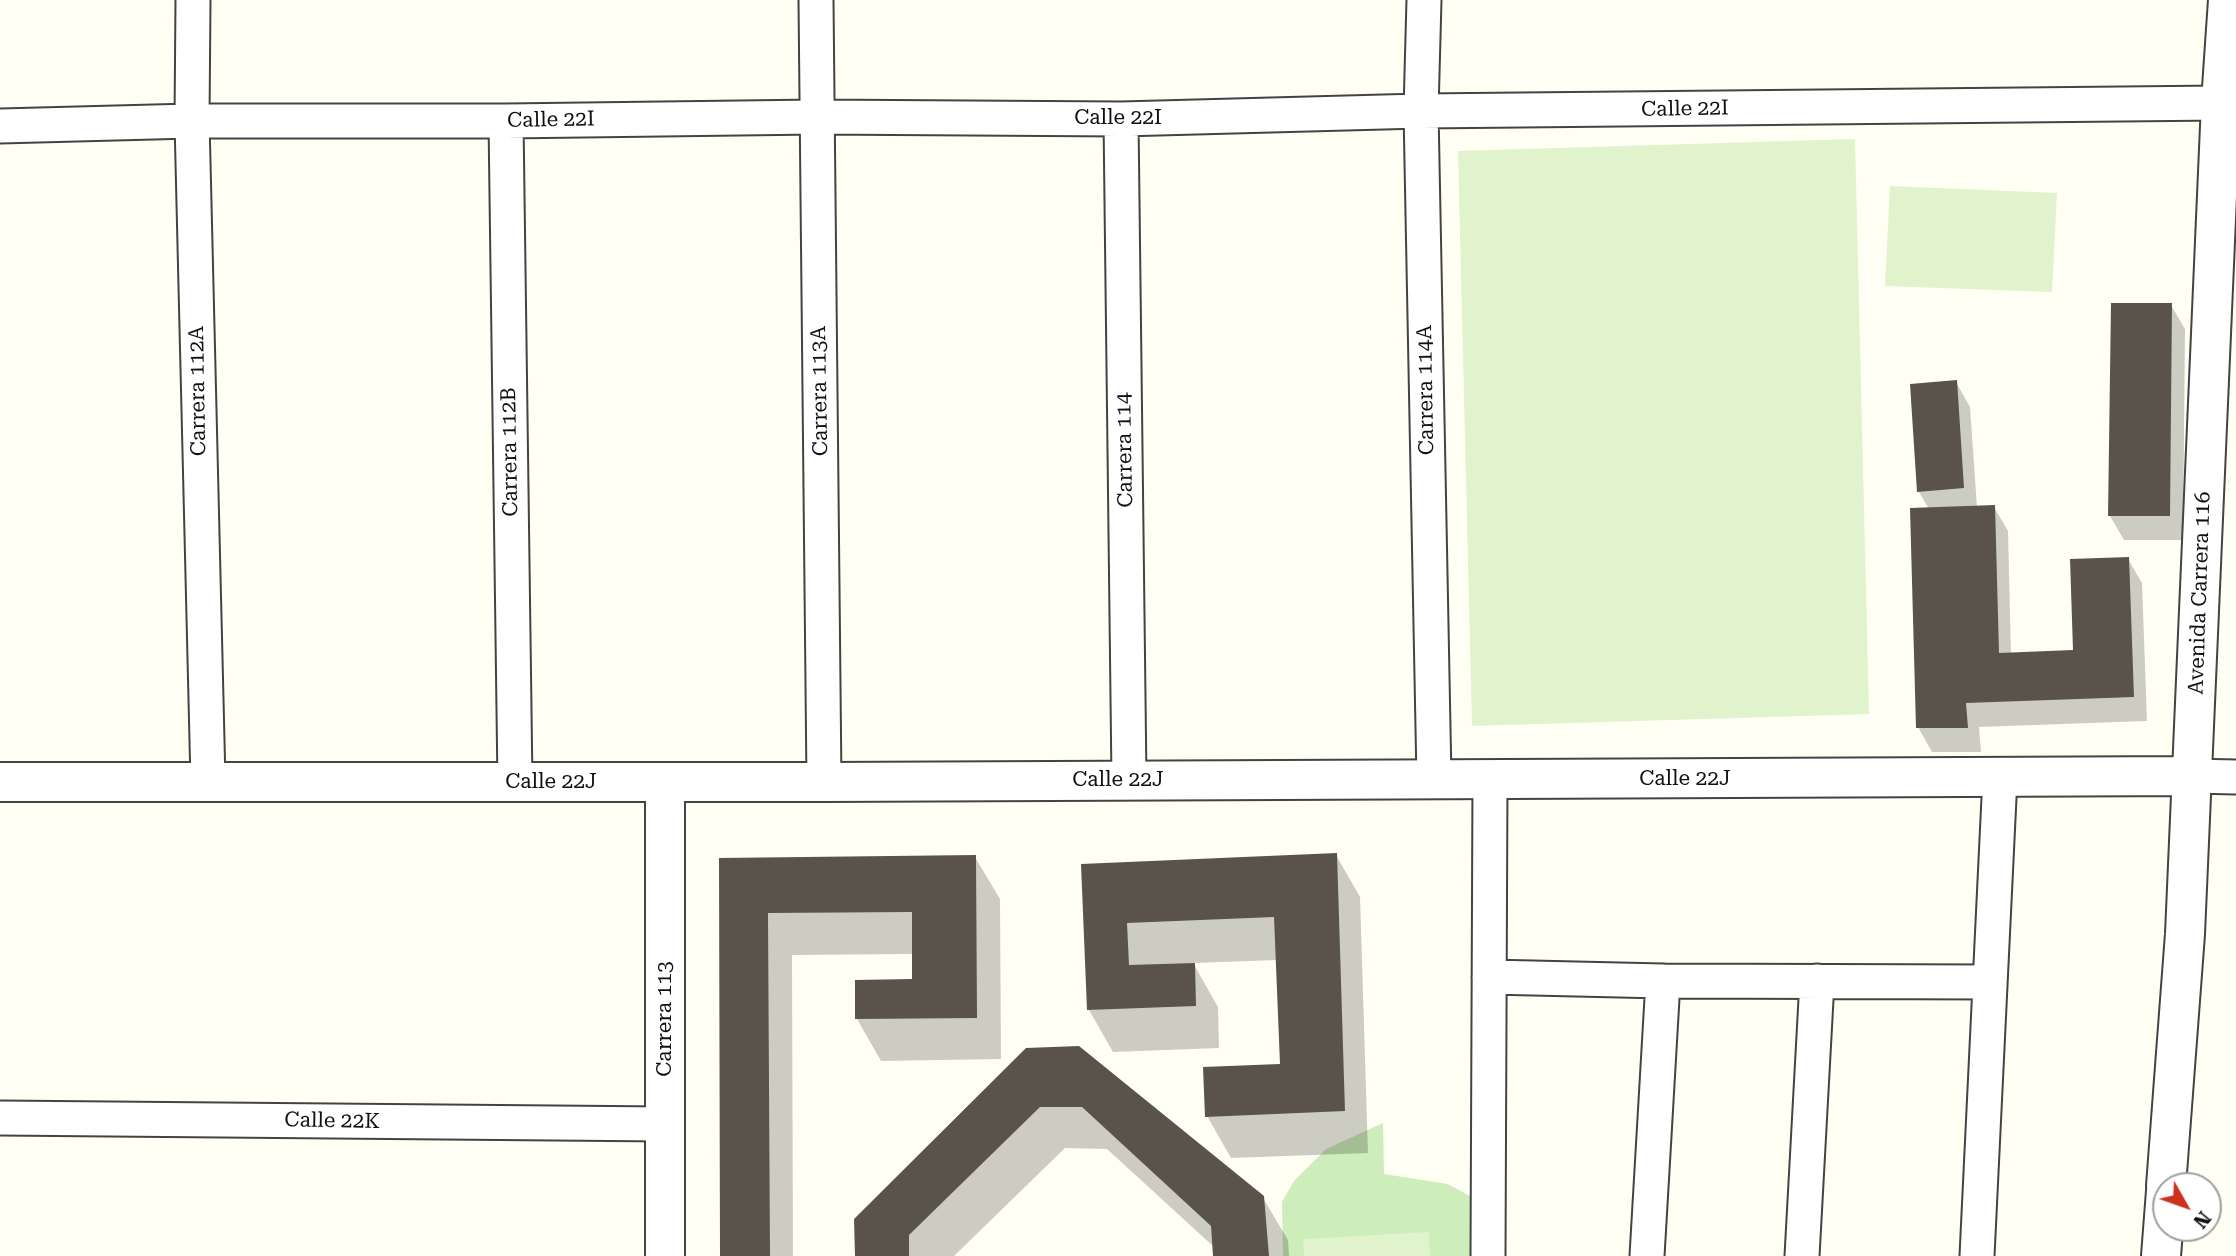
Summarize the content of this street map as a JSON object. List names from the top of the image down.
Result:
{
  "streets": {
    "street": [
      "Calle 22I",
      "Carrera 114A",
      "Carrera 112A",
      "Carrera 113A",
      "Carrera 114",
      "Carrera 112B",
      "Avenida Carrera 116",
      "Calle 22J",
      "Carrera 113",
      "Calle 22K"
    ]
  },
  "crossings": [
    ["Calle 22I", "Carrera 114A"],
    ["Calle 22I", "Carrera 112A"],
    ["Calle 22I", "Carrera 113A"],
    ["Calle 22I", "Carrera 114"],
    ["Calle 22I", "Carrera 112B"],
    ["Calle 22I", "Avenida Carrera 116"],
    ["Carrera 114A", "Calle 22J"],
    ["Carrera 112A", "Calle 22J"],
    ["Carrera 113A", "Calle 22J"],
    ["Carrera 114", "Calle 22J"],
    ["Carrera 112B", "Calle 22J"],
    ["Avenida Carrera 116", "Calle 22J"],
    ["Calle 22J", "Carrera 113"],
    ["Carrera 113", "Calle 22K"]
  ],
  "north": "bottom right"
}
